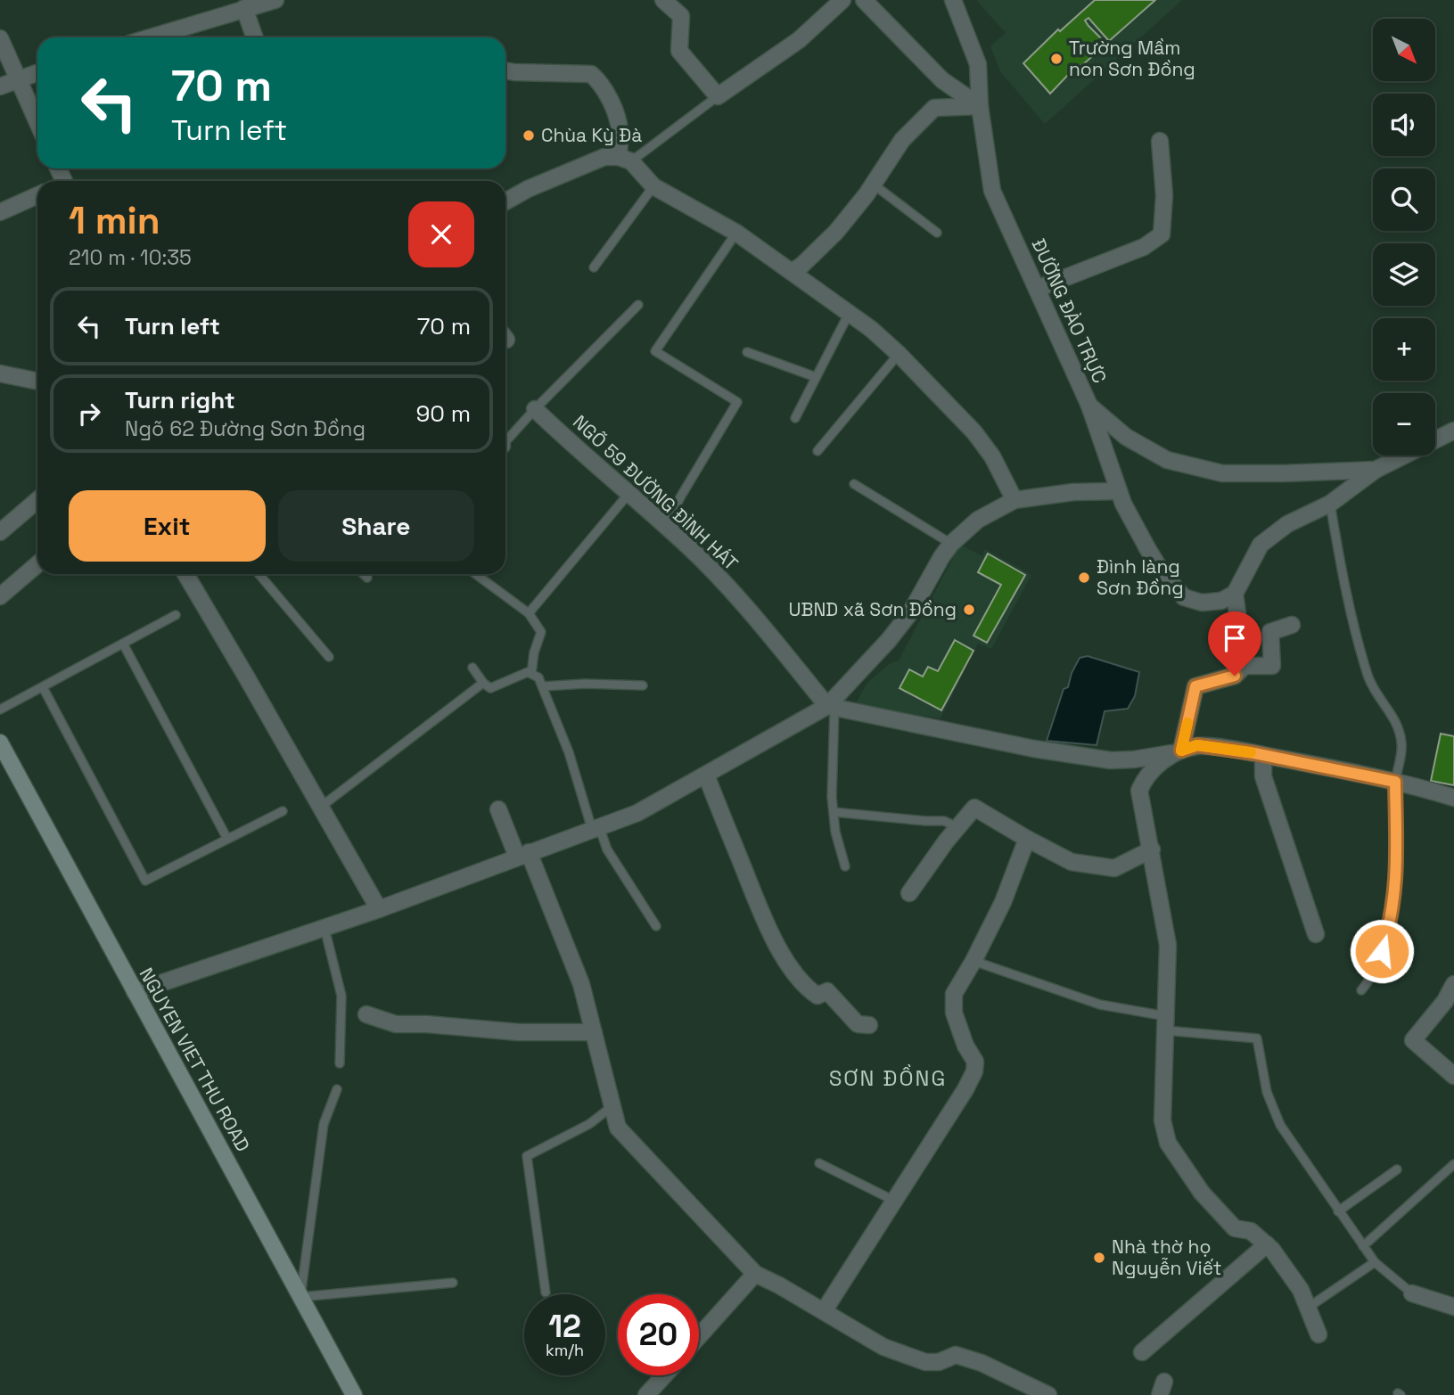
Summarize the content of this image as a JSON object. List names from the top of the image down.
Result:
{
  "streets": {
    "main road": ["NGUYEN VIET THU ROAD"],
    "street": ["ĐƯỜNG ĐÀO TRỰC", "NGÕ 59 ĐƯỜNG ĐÌNH HÁT"]
  },
  "districts": ["SƠN ĐỒNG"],
  "places": [
    "Trường Mầm non Sơn Đồng",
    "Chùa Kỳ Đà",
    "Đình làng Sơn Đồng",
    "UBND xã Sơn Đồng",
    "Nhà thờ họ Nguyễn Viết"
  ],
  "north": "bottom right",
  "page": {
    "map_buttons": ["+", "−"],
    "turn": ["70 m", "Turn left"],
    "heading": ["1 min", "210 m · 10:35"],
    "list": [
      {
        "name": "Turn left",
        "value": "70 m"
      },
      {
        "name": "Turn right",
        "note": "Ngõ 62 Đường Sơn Đồng",
        "value": "90 m"
      }
    ],
    "buttons": ["Exit", "Share"],
    "speed": "12 km/h",
    "limit": "20"
  }
}
